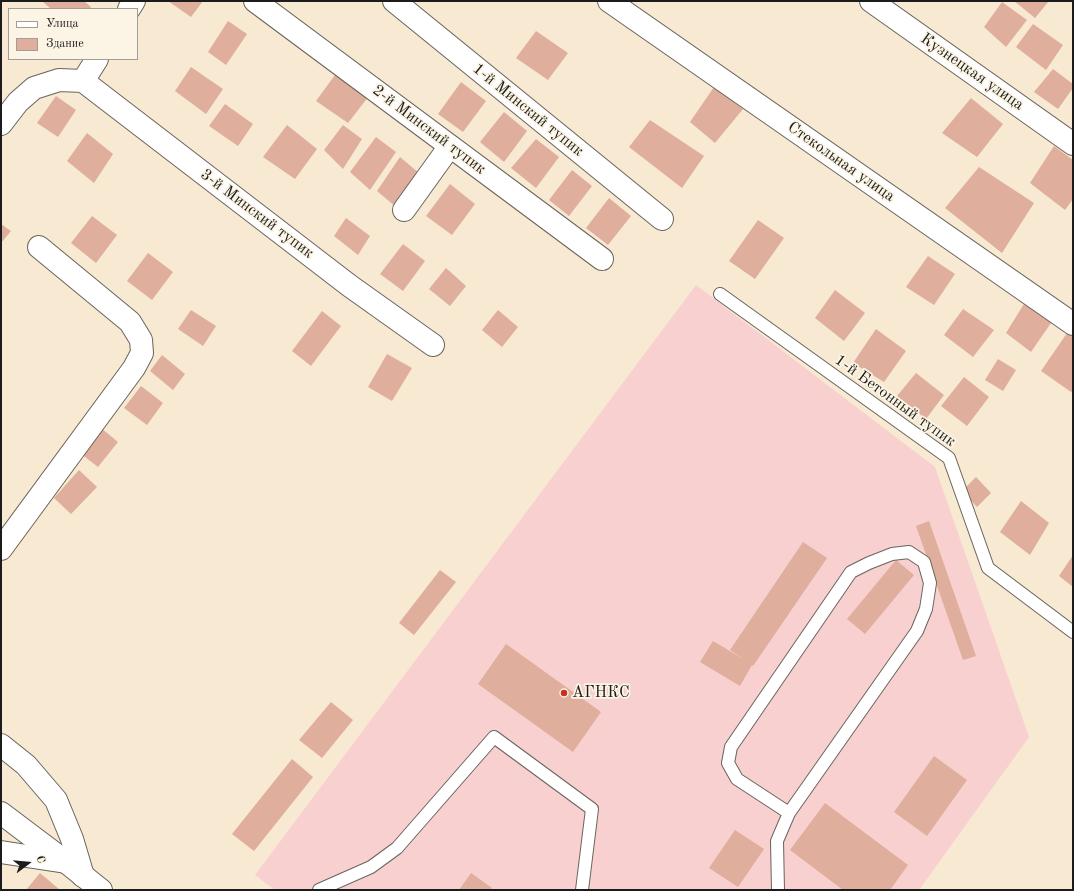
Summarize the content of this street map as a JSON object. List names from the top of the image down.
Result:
{
  "streets": {
    "street": [
      "Кузнецкая улица",
      "1-й Минский тупик",
      "2-й Минский тупик",
      "Стекольная улица",
      "3-й Минский тупик"
    ],
    "lane": ["1-й Бетонный тупик"]
  },
  "places": ["АГНКС"],
  "legend": ["Улица", "Здание"],
  "north": "right"
}
